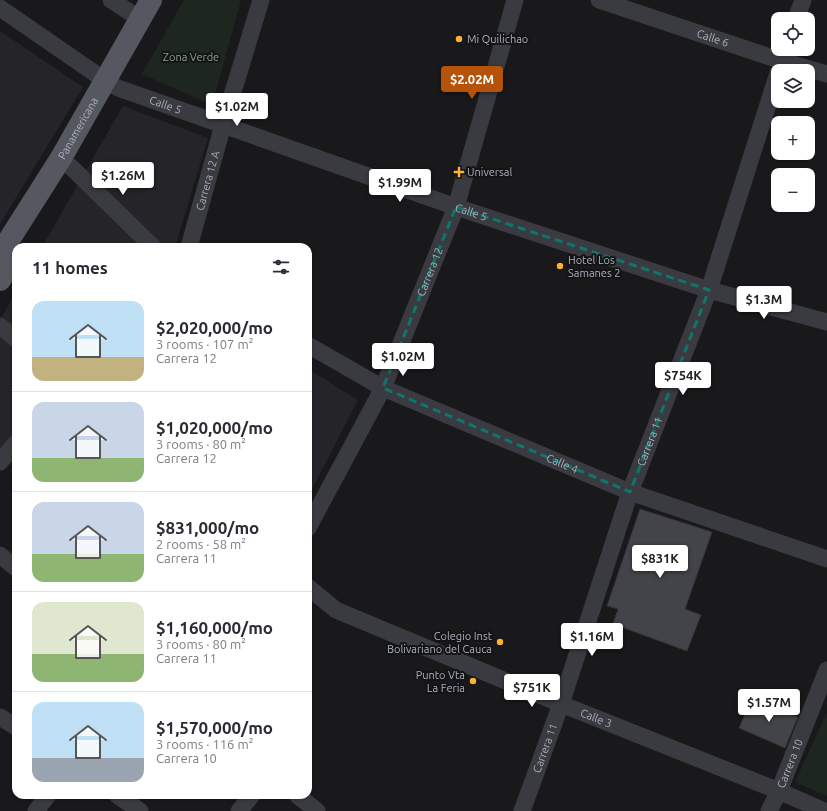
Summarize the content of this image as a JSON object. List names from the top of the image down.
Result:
{
  "streets": {
    "main road": ["Panamericana"],
    "street": [
      "Calle 6",
      "Calle 5",
      "Carrera 12 A",
      "Carrera 12",
      "Carrera 11",
      "Calle 4",
      "Calle 3",
      "Carrera 10"
    ]
  },
  "crossings": [
    ["Calle 5", "Panamericana"],
    ["Calle 5", "Carrera 12 A"],
    ["Calle 5", "Carrera 12"],
    ["Calle 5", "Carrera 11"],
    ["Carrera 12", "Calle 4"],
    ["Carrera 11", "Calle 4"],
    ["Carrera 11", "Calle 3"],
    ["Calle 3", "Carrera 10"]
  ],
  "parks": ["Zona Verde"],
  "places": {
    "other": [
      "Mi Quilichao",
      "Hotel Los Samanes 2",
      "Colegio Inst Bolivariano del Cauca",
      "Punto Vta La Feria"
    ],
    "health": ["Universal"]
  },
  "page": {
    "map_buttons": ["+", "−"],
    "price": [
      "$2.02M",
      "$1.02M",
      "$1.26M",
      "$1.99M",
      "$1.3M",
      "$1.02M",
      "$754K",
      "$831K",
      "$1.16M",
      "$751K",
      "$1.57M"
    ],
    "heading": "11 homes",
    "list": [
      {
        "name": "$2,020,000/mo",
        "note": "3 rooms · 107 m² · Carrera 12"
      },
      {
        "name": "$1,020,000/mo",
        "note": "3 rooms · 80 m² · Carrera 12"
      },
      {
        "name": "$831,000/mo",
        "note": "2 rooms · 58 m² · Carrera 11"
      },
      {
        "name": "$1,160,000/mo",
        "note": "3 rooms · 80 m² · Carrera 11"
      },
      {
        "name": "$1,570,000/mo",
        "note": "3 rooms · 116 m² · Carrera 10"
      }
    ]
  }
}
